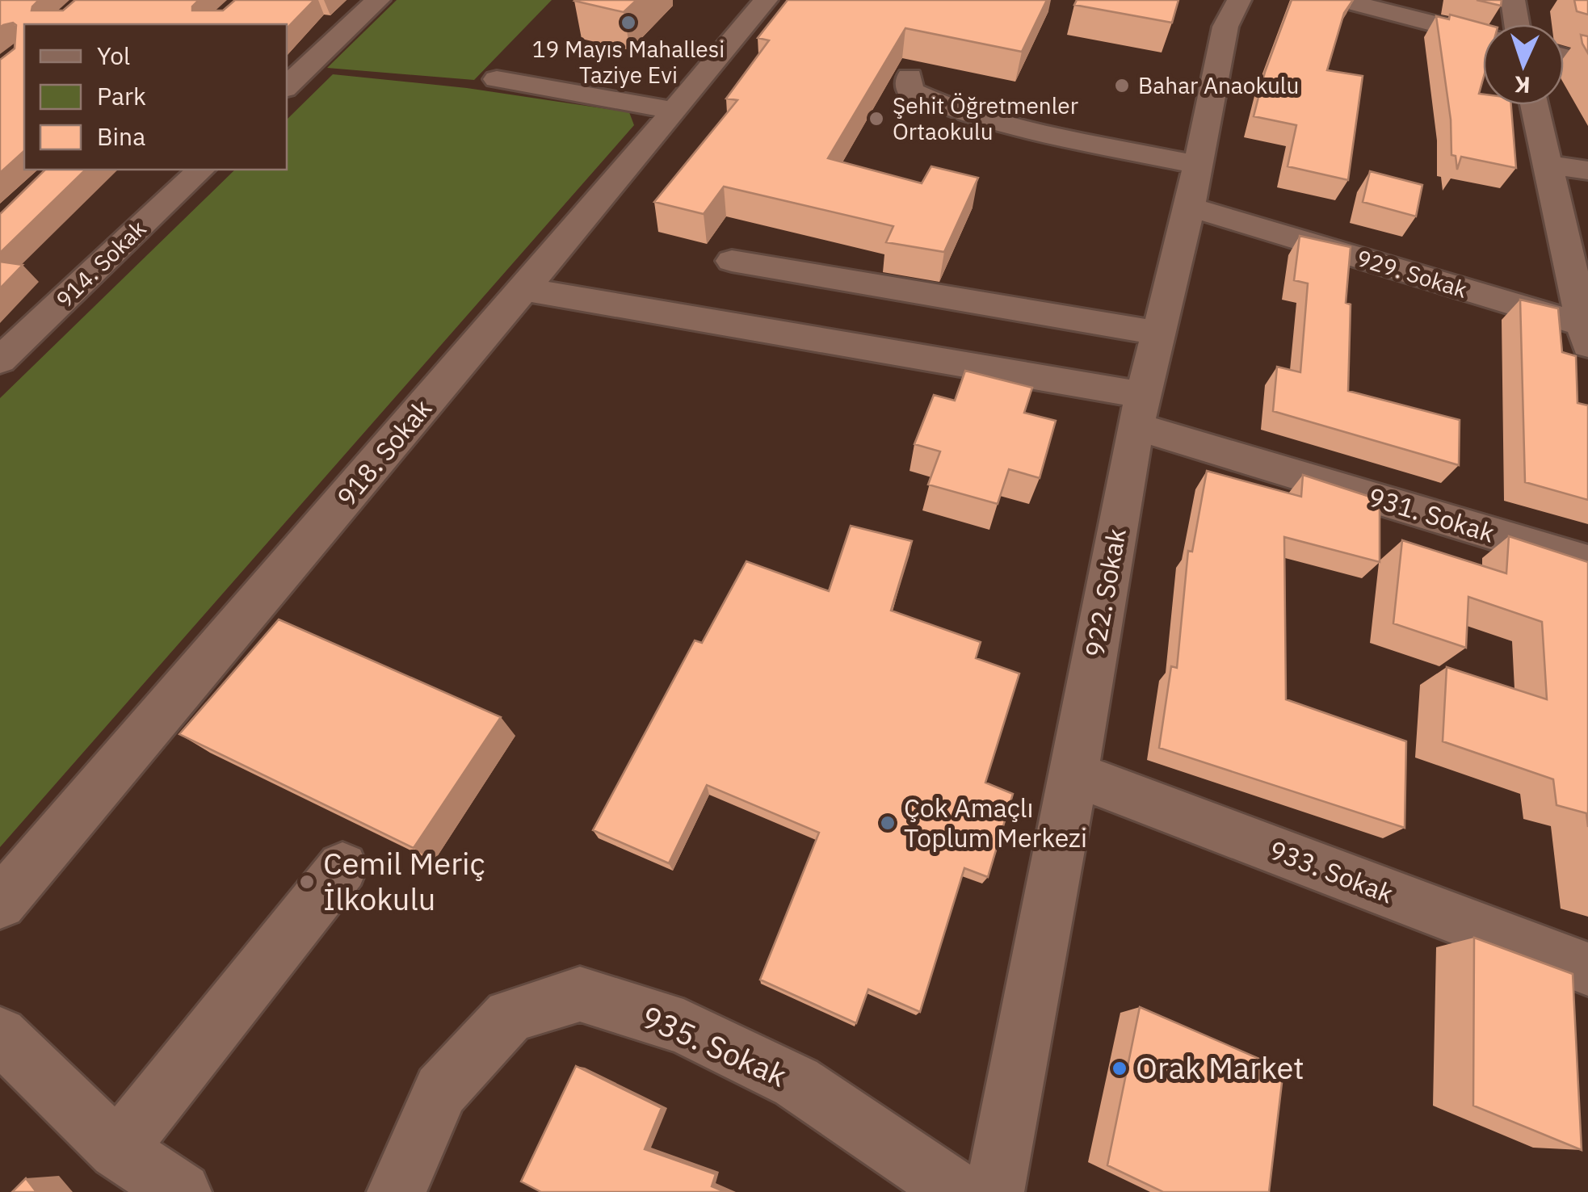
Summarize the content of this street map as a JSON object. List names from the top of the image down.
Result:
{
  "streets": {
    "street": [
      "914. Sokak",
      "929. Sokak",
      "918. Sokak",
      "931. Sokak",
      "922. Sokak",
      "933. Sokak",
      "935. Sokak"
    ]
  },
  "crossings": [
    ["929. Sokak", "922. Sokak"],
    ["918. Sokak", "931. Sokak"],
    ["931. Sokak", "922. Sokak"],
    ["922. Sokak", "933. Sokak"]
  ],
  "places": [
    "19 Mayıs Mahallesi Taziye Evi",
    "Bahar Anaokulu",
    "Şehit Öğretmenler Ortaokulu",
    "Çok Amaçlı Toplum Merkezi",
    "Cemil Meriç İlkokulu",
    "Orak Market"
  ],
  "legend": ["Yol", "Park", "Bina"],
  "north": "bottom"
}
